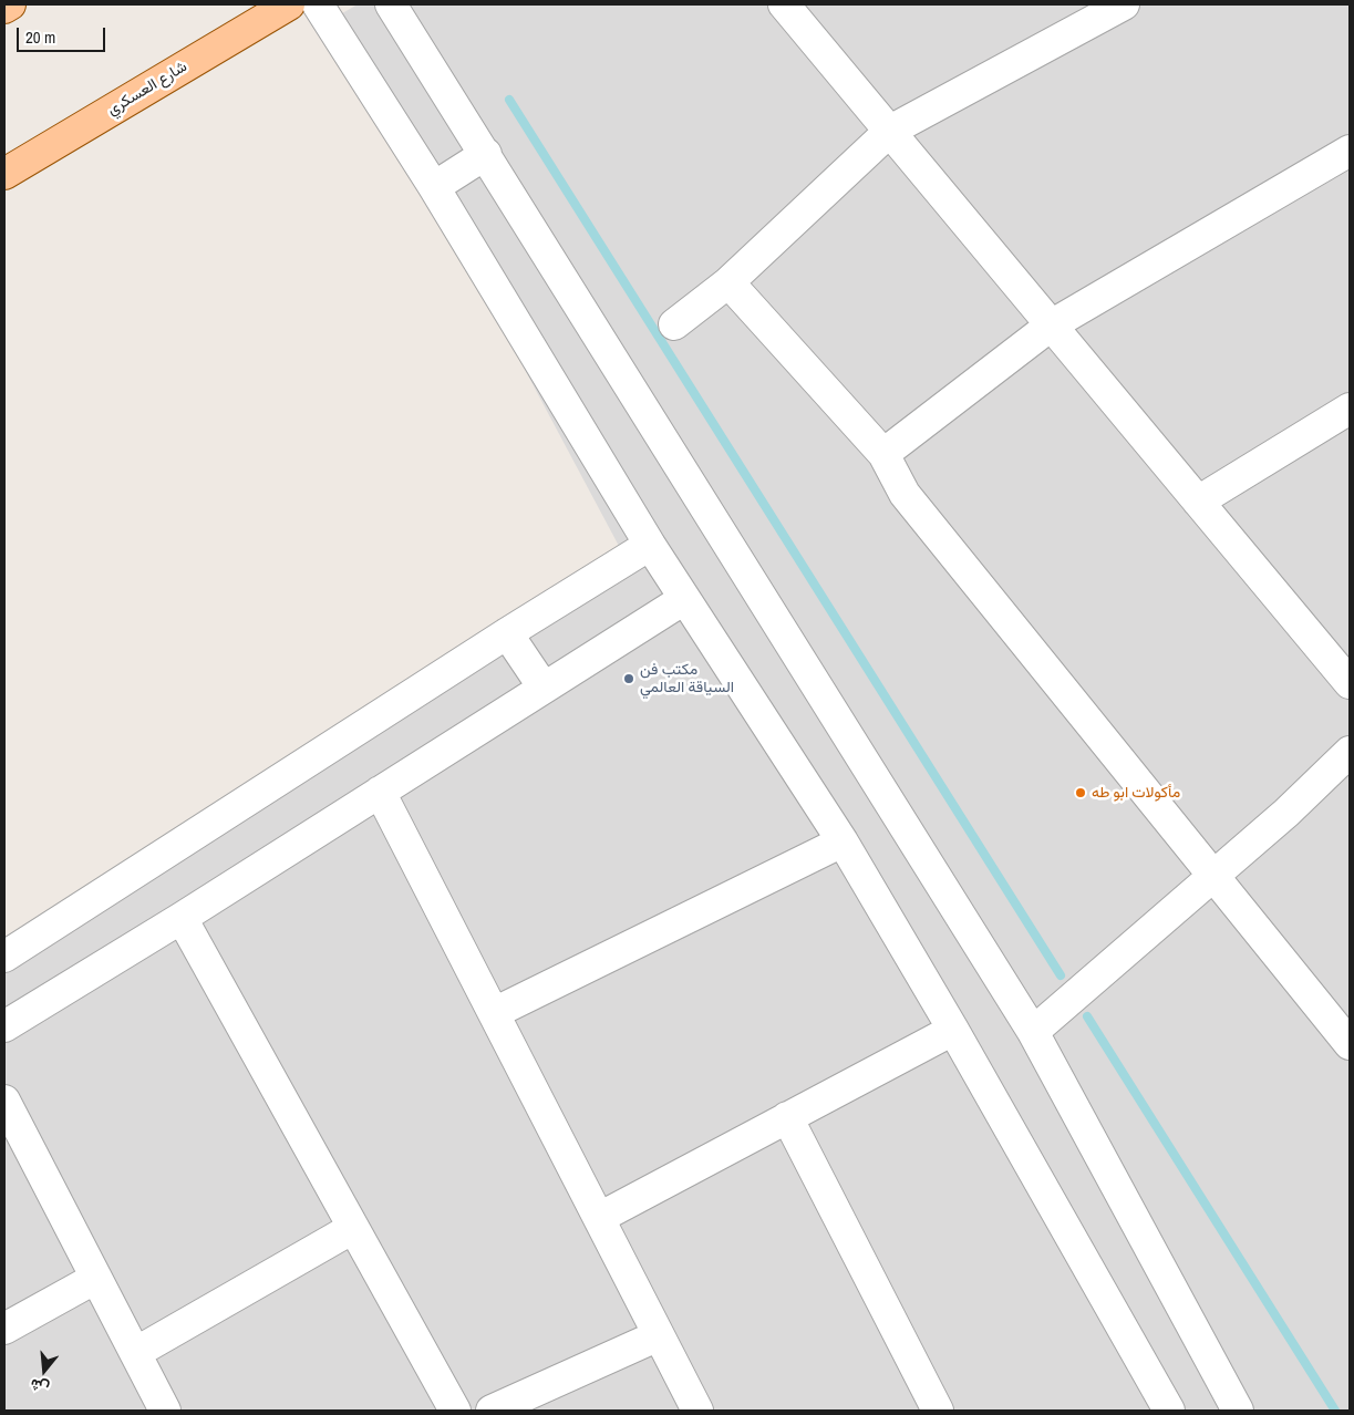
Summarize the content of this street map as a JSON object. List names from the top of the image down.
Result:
{
  "streets": {
    "main road": ["شارع العسكري"]
  },
  "places": ["مكتب فن السياقة العالمي", "مأكولات ابو طه"],
  "scale_bar": "20 m",
  "north": "bottom"
}
